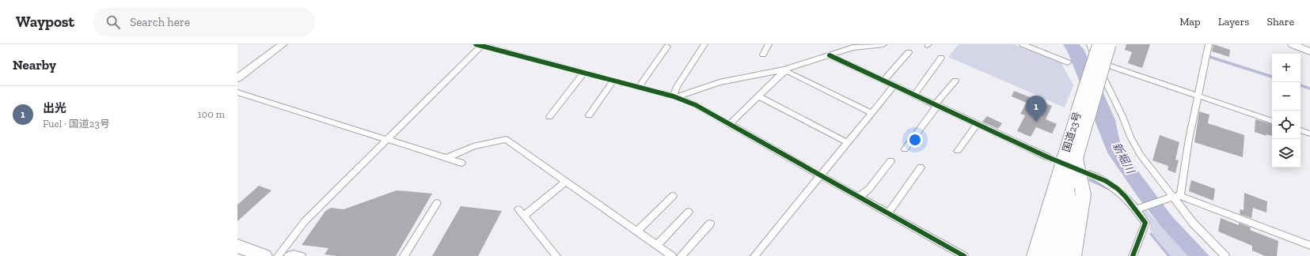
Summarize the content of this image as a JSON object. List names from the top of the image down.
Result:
{
  "streets": {
    "highway": ["国道23号"]
  },
  "water": ["新堀川"],
  "page": {
    "header": "Waypost",
    "search": "Search here",
    "nav": ["Map", "Layers", "Share"],
    "heading": "Nearby",
    "map_buttons": ["+", "−"],
    "list": [
      {
        "mark": "1",
        "name": "出光",
        "note": "Fuel · 国道23号",
        "value": "100 m"
      }
    ],
    "pins": "1"
  }
}
